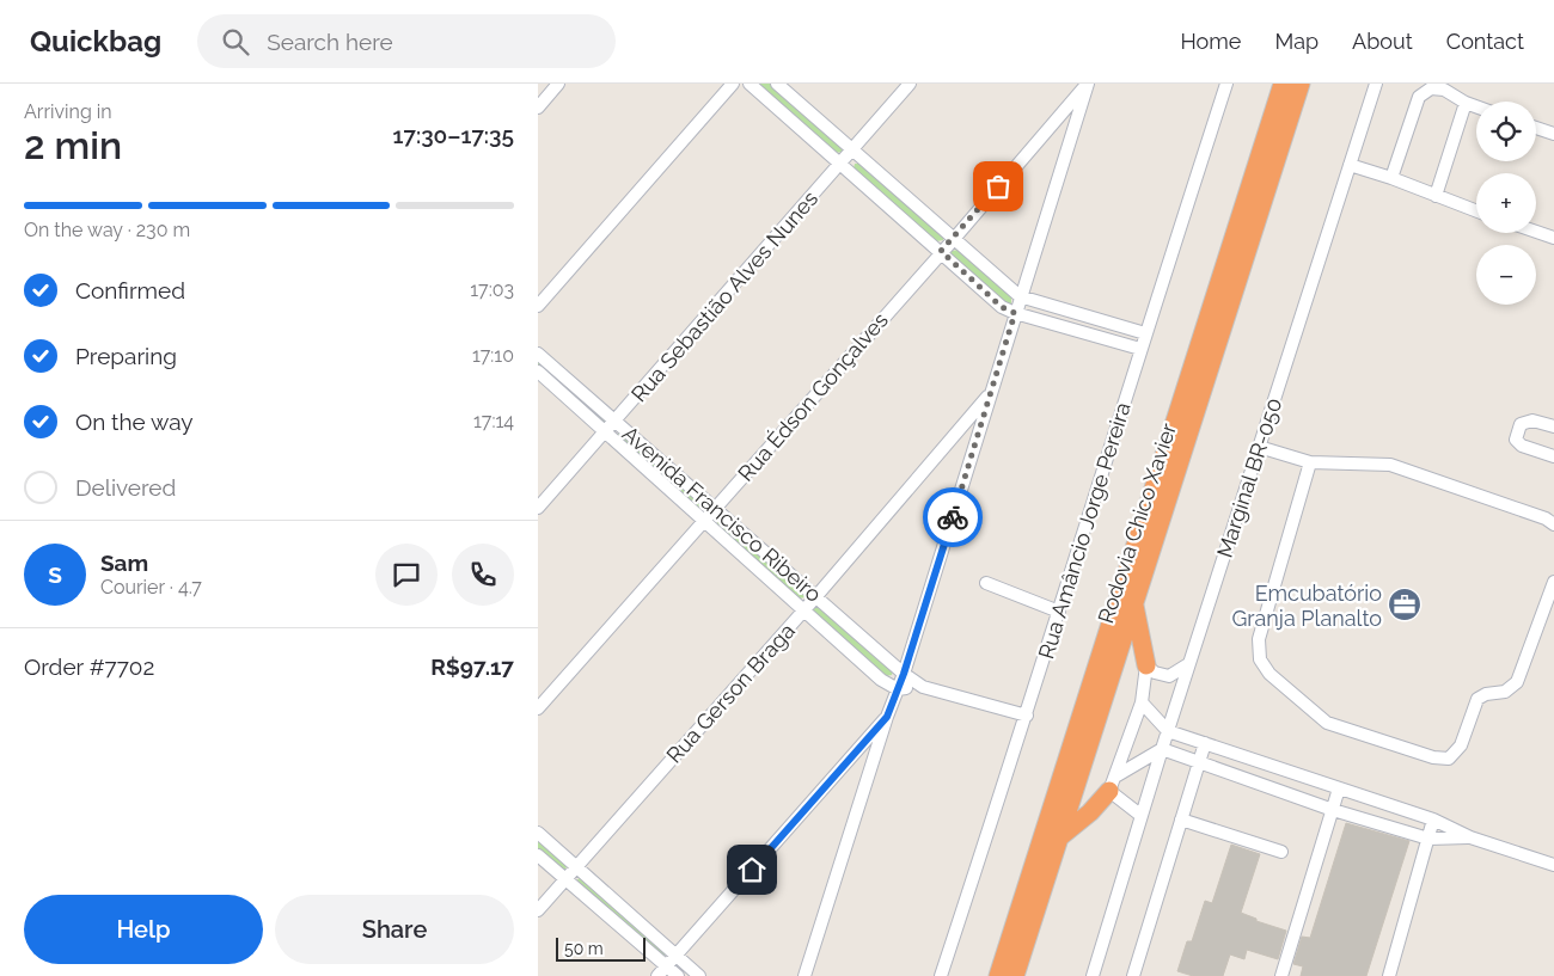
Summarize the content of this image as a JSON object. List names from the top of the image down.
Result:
{
  "streets": {
    "highway": ["Rodovia Chico Xavier"],
    "street": [
      "Rua Sebastião Alves Nunes",
      "Rua Édson Gonçalves",
      "Marginal BR-050",
      "Avenida Francisco Ribeiro",
      "Rua Amâncio Jorge Pereira",
      "Rua Gerson Braga"
    ]
  },
  "crossings": [
    ["Rua Sebastião Alves Nunes", "Avenida Francisco Ribeiro"],
    ["Rua Édson Gonçalves", "Avenida Francisco Ribeiro"],
    ["Avenida Francisco Ribeiro", "Rua Gerson Braga"]
  ],
  "places": {
    "office": ["Emcubatório Granja Planalto"]
  },
  "scale_bar": "50 m",
  "page": {
    "header": "Quickbag",
    "search": "Search here",
    "nav": [
      "Home",
      "Map",
      "About",
      "Contact"
    ],
    "heading": ["2 min", "Arriving in", "17:30–17:35"],
    "panel": [
      "Sam",
      "Courier · 4.7",
      "Order #7702",
      "R$97.17"
    ],
    "map_buttons": ["+", "−"],
    "bar": "On the way · 230 m",
    "list": [
      ["Confirmed", "17:03"],
      ["Preparing", "17:10"],
      ["On the way", "17:14"],
      "Delivered"
    ],
    "round": "S",
    "buttons": ["Help", "Share"],
    "scale": "50 m"
  }
}
